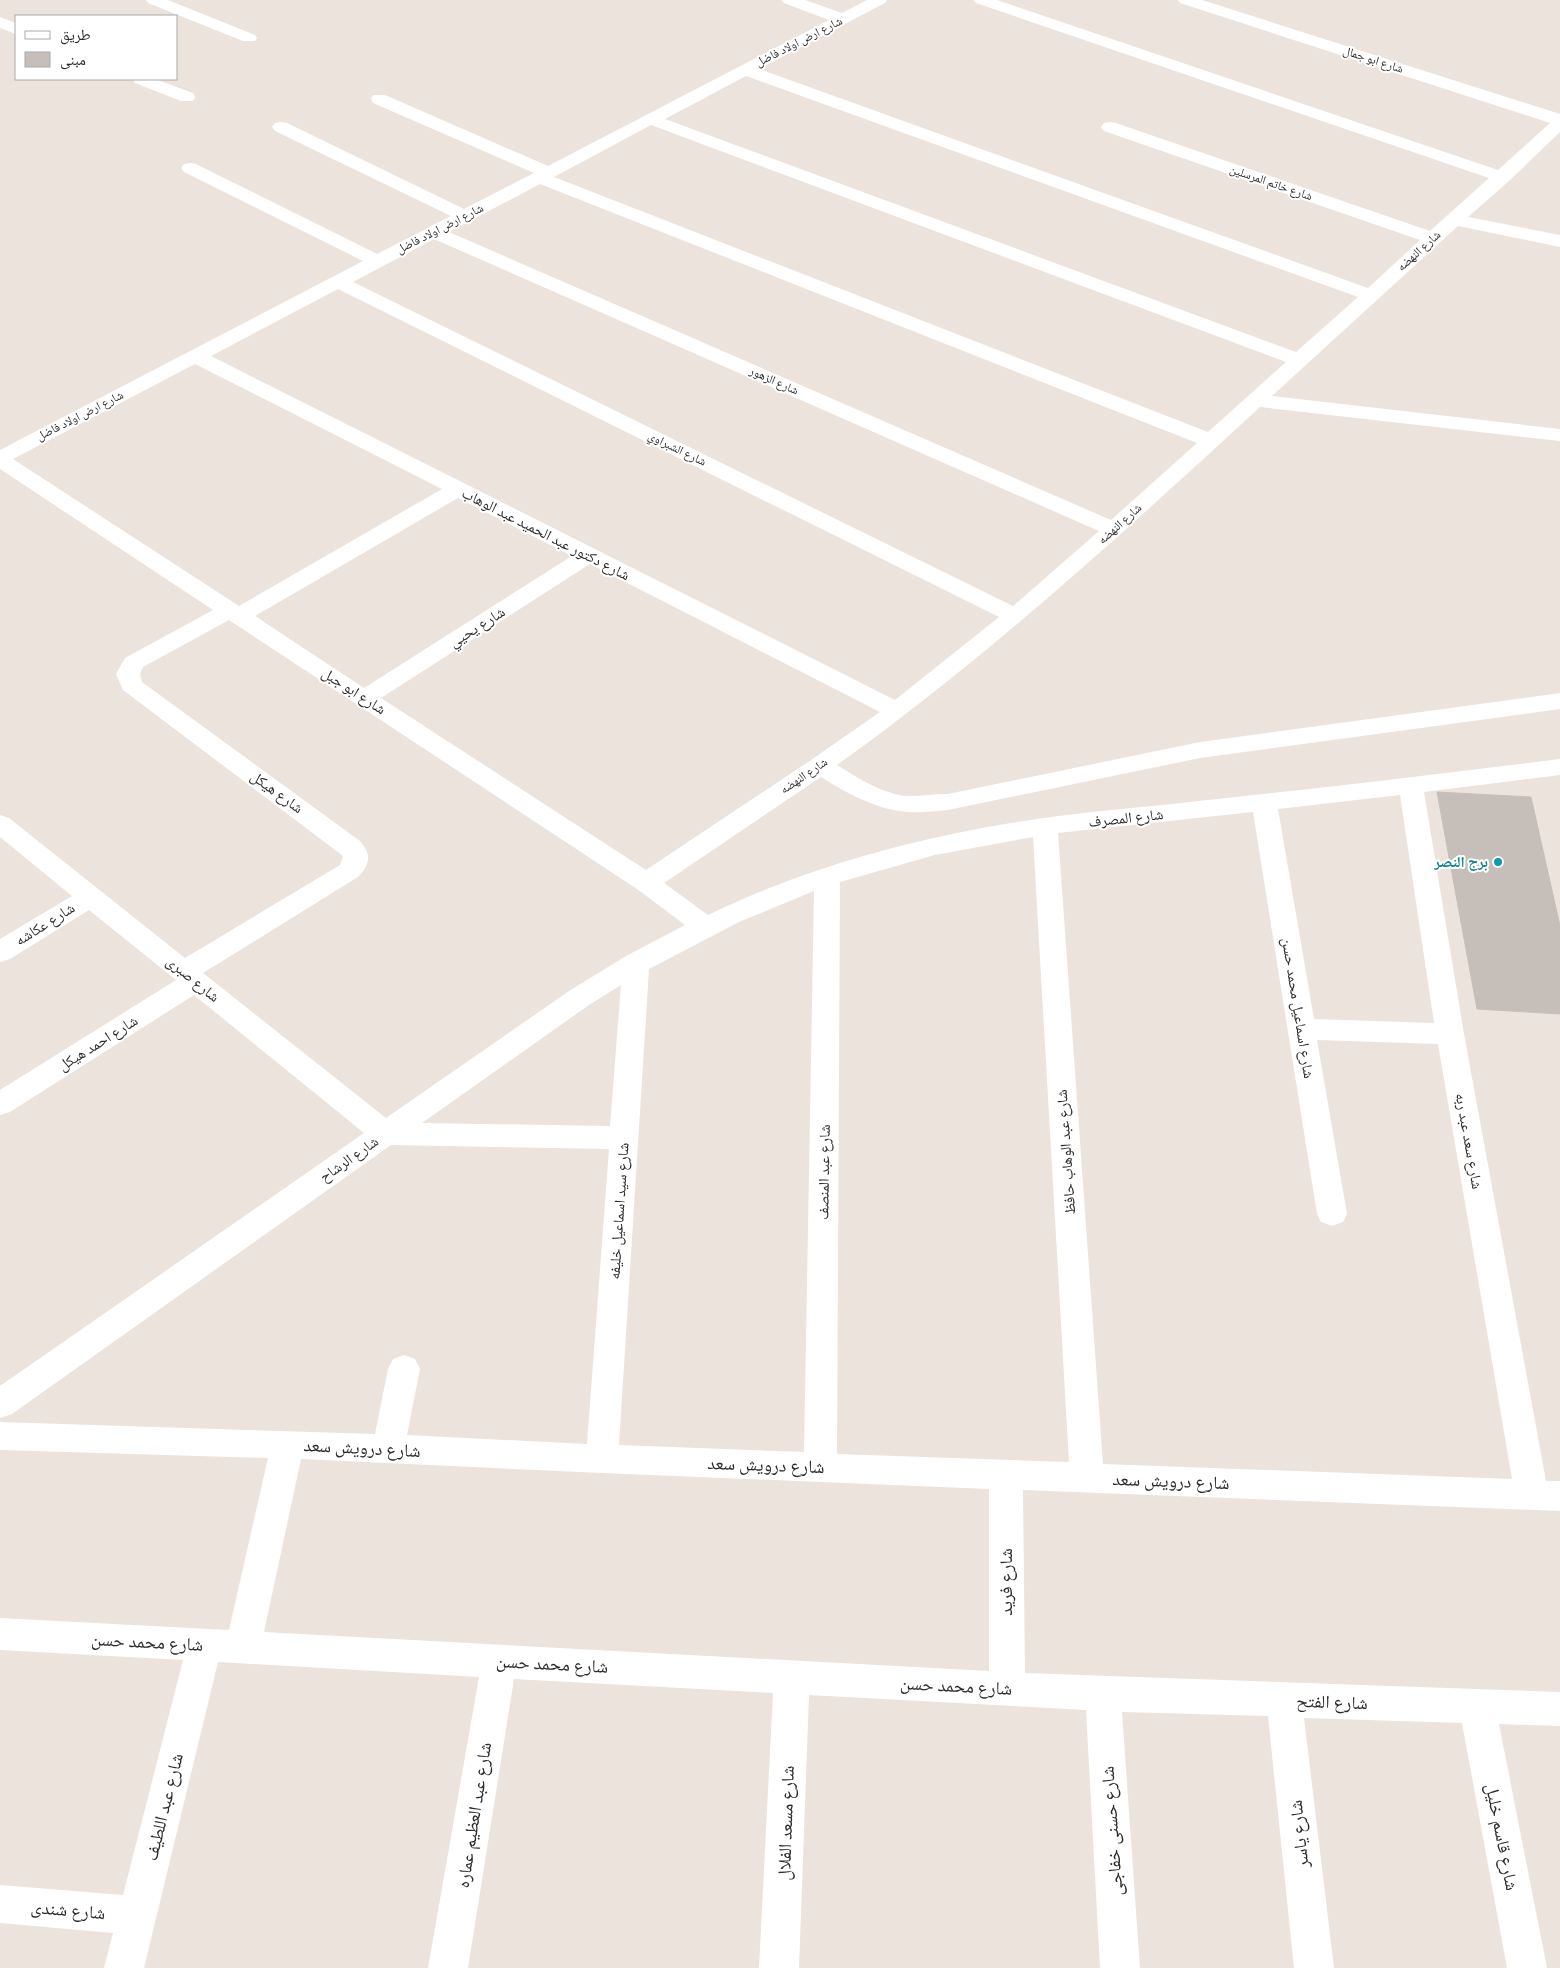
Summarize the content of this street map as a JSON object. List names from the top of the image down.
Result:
{
  "streets": {
    "street": [
      "شارع ارض اولاد فاضل",
      "شارع ابو جمال",
      "شارع خاتم المرسلين",
      "شارع النهضه",
      "شارع الزهور",
      "شارع الشبراوي",
      "شارع دكتور عبد الحميد عبد الوهاب",
      "شارع يحيي",
      "شارع ابو جبل",
      "شارع هيكل",
      "شارع المصرف",
      "شارع عكاشه",
      "شارع صبرى",
      "شارع اسماعيل محمد حسن",
      "شارع احمد هيكل",
      "شارع سعد عبد ربه",
      "شارع عبد الوهاب حافظ",
      "شارع الرشاح",
      "شارع عبد المنصف",
      "شارع سيد اسماعيل خليفه",
      "شارع درويش سعد",
      "شارع فريد",
      "شارع محمد حسن",
      "شارع الفتح",
      "شارع عبد اللطيف",
      "شارع عبد العظيم عماره",
      "شارع مسعد الفلال",
      "شارع حسنى خفاجى",
      "شارع ياسر",
      "شارع قاسم خليل",
      "شارع شندى"
    ]
  },
  "crossings": [
    ["شارع ارض اولاد فاضل", "شارع الزهور"],
    ["شارع ارض اولاد فاضل", "شارع الشبراوي"],
    ["شارع ارض اولاد فاضل", "شارع دكتور عبد الحميد عبد الوهاب"],
    ["شارع ارض اولاد فاضل", "شارع ابو جبل"],
    ["شارع ابو جمال", "شارع النهضه"],
    ["شارع خاتم المرسلين", "شارع النهضه"],
    ["شارع النهضه", "شارع الزهور"],
    ["شارع النهضه", "شارع الشبراوي"],
    ["شارع النهضه", "شارع دكتور عبد الحميد عبد الوهاب"],
    ["شارع النهضه", "شارع ابو جبل"],
    ["شارع دكتور عبد الحميد عبد الوهاب", "شارع يحيي"],
    ["شارع يحيي", "شارع ابو جبل"],
    ["شارع ابو جبل", "شارع هيكل"],
    ["شارع ابو جبل", "شارع المصرف"],
    ["شارع ابو جبل", "شارع الرشاح"],
    ["شارع هيكل", "شارع صبرى"],
    ["شارع هيكل", "شارع احمد هيكل"],
    ["شارع المصرف", "شارع اسماعيل محمد حسن"],
    ["شارع المصرف", "شارع سعد عبد ربه"],
    ["شارع المصرف", "شارع عبد الوهاب حافظ"],
    ["شارع المصرف", "شارع الرشاح"],
    ["شارع المصرف", "شارع عبد المنصف"],
    ["شارع عكاشه", "شارع صبرى"],
    ["شارع صبرى", "شارع احمد هيكل"],
    ["شارع صبرى", "شارع الرشاح"],
    ["شارع سعد عبد ربه", "شارع درويش سعد"],
    ["شارع عبد الوهاب حافظ", "شارع درويش سعد"],
    ["شارع الرشاح", "شارع سيد اسماعيل خليفه"],
    ["شارع عبد المنصف", "شارع درويش سعد"],
    ["شارع سيد اسماعيل خليفه", "شارع درويش سعد"],
    ["شارع درويش سعد", "شارع فريد"],
    ["شارع فريد", "شارع محمد حسن"],
    ["شارع محمد حسن", "شارع الفتح"],
    ["شارع محمد حسن", "شارع عبد اللطيف"],
    ["شارع محمد حسن", "شارع عبد العظيم عماره"],
    ["شارع محمد حسن", "شارع مسعد الفلال"],
    ["شارع محمد حسن", "شارع حسنى خفاجى"],
    ["شارع الفتح", "شارع حسنى خفاجى"],
    ["شارع الفتح", "شارع ياسر"],
    ["شارع الفتح", "شارع قاسم خليل"],
    ["شارع عبد اللطيف", "شارع شندى"]
  ],
  "places": ["برج النصر"],
  "legend": ["طريق", "مبنى"]
}
